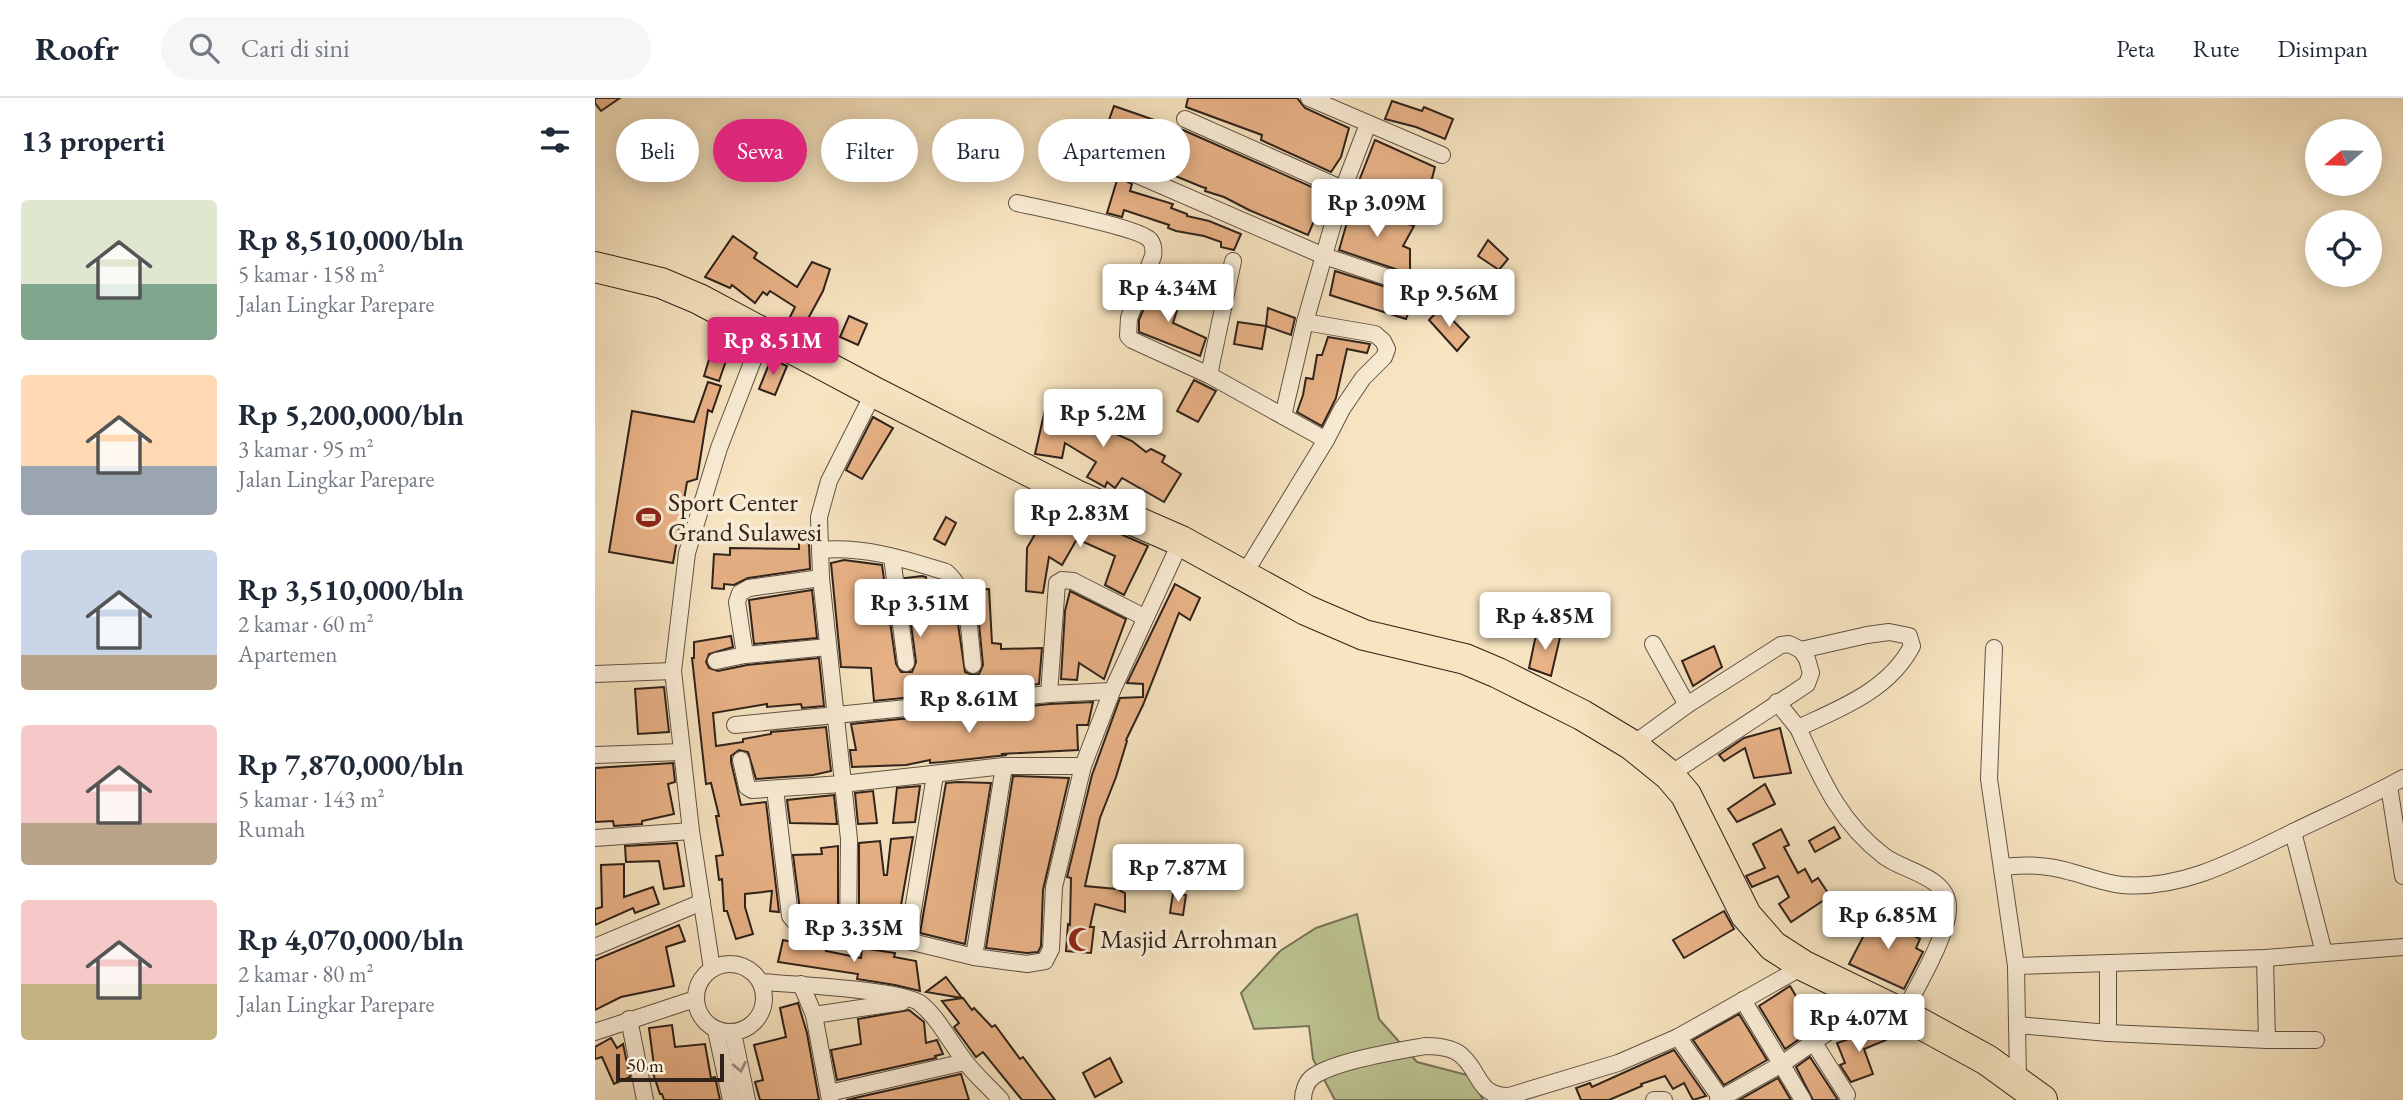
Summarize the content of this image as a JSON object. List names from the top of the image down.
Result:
{
  "places": {
    "sports": ["Sport Center Grand Sulawesi"],
    "mosque": ["Masjid Arrohman"]
  },
  "scale_bar": "50 m",
  "north": "left",
  "page": {
    "header": "Roofr",
    "search": "Cari di sini",
    "nav": ["Peta", "Rute", "Disimpan"],
    "heading": "13 properti",
    "chip": [
      "Beli",
      "Sewa",
      "Filter",
      "Baru",
      "Apartemen"
    ],
    "price": [
      "Rp 3.09M",
      "Rp 4.34M",
      "Rp 9.56M",
      "Rp 8.51M",
      "Rp 5.2M",
      "Rp 2.83M",
      "Rp 3.51M",
      "Rp 4.85M",
      "Rp 8.61M",
      "Rp 7.87M",
      "Rp 6.85M",
      "Rp 3.35M",
      "Rp 4.07M"
    ],
    "list": [
      {
        "name": "Rp 8,510,000/bln",
        "note": "5 kamar · 158 m² · Jalan Lingkar Parepare"
      },
      {
        "name": "Rp 5,200,000/bln",
        "note": "3 kamar · 95 m² · Jalan Lingkar Parepare"
      },
      {
        "name": "Rp 3,510,000/bln",
        "note": "2 kamar · 60 m² · Apartemen"
      },
      {
        "name": "Rp 7,870,000/bln",
        "note": "5 kamar · 143 m² · Rumah"
      },
      {
        "name": "Rp 4,070,000/bln",
        "note": "2 kamar · 80 m² · Jalan Lingkar Parepare"
      }
    ],
    "scale": "50 m"
  }
}
